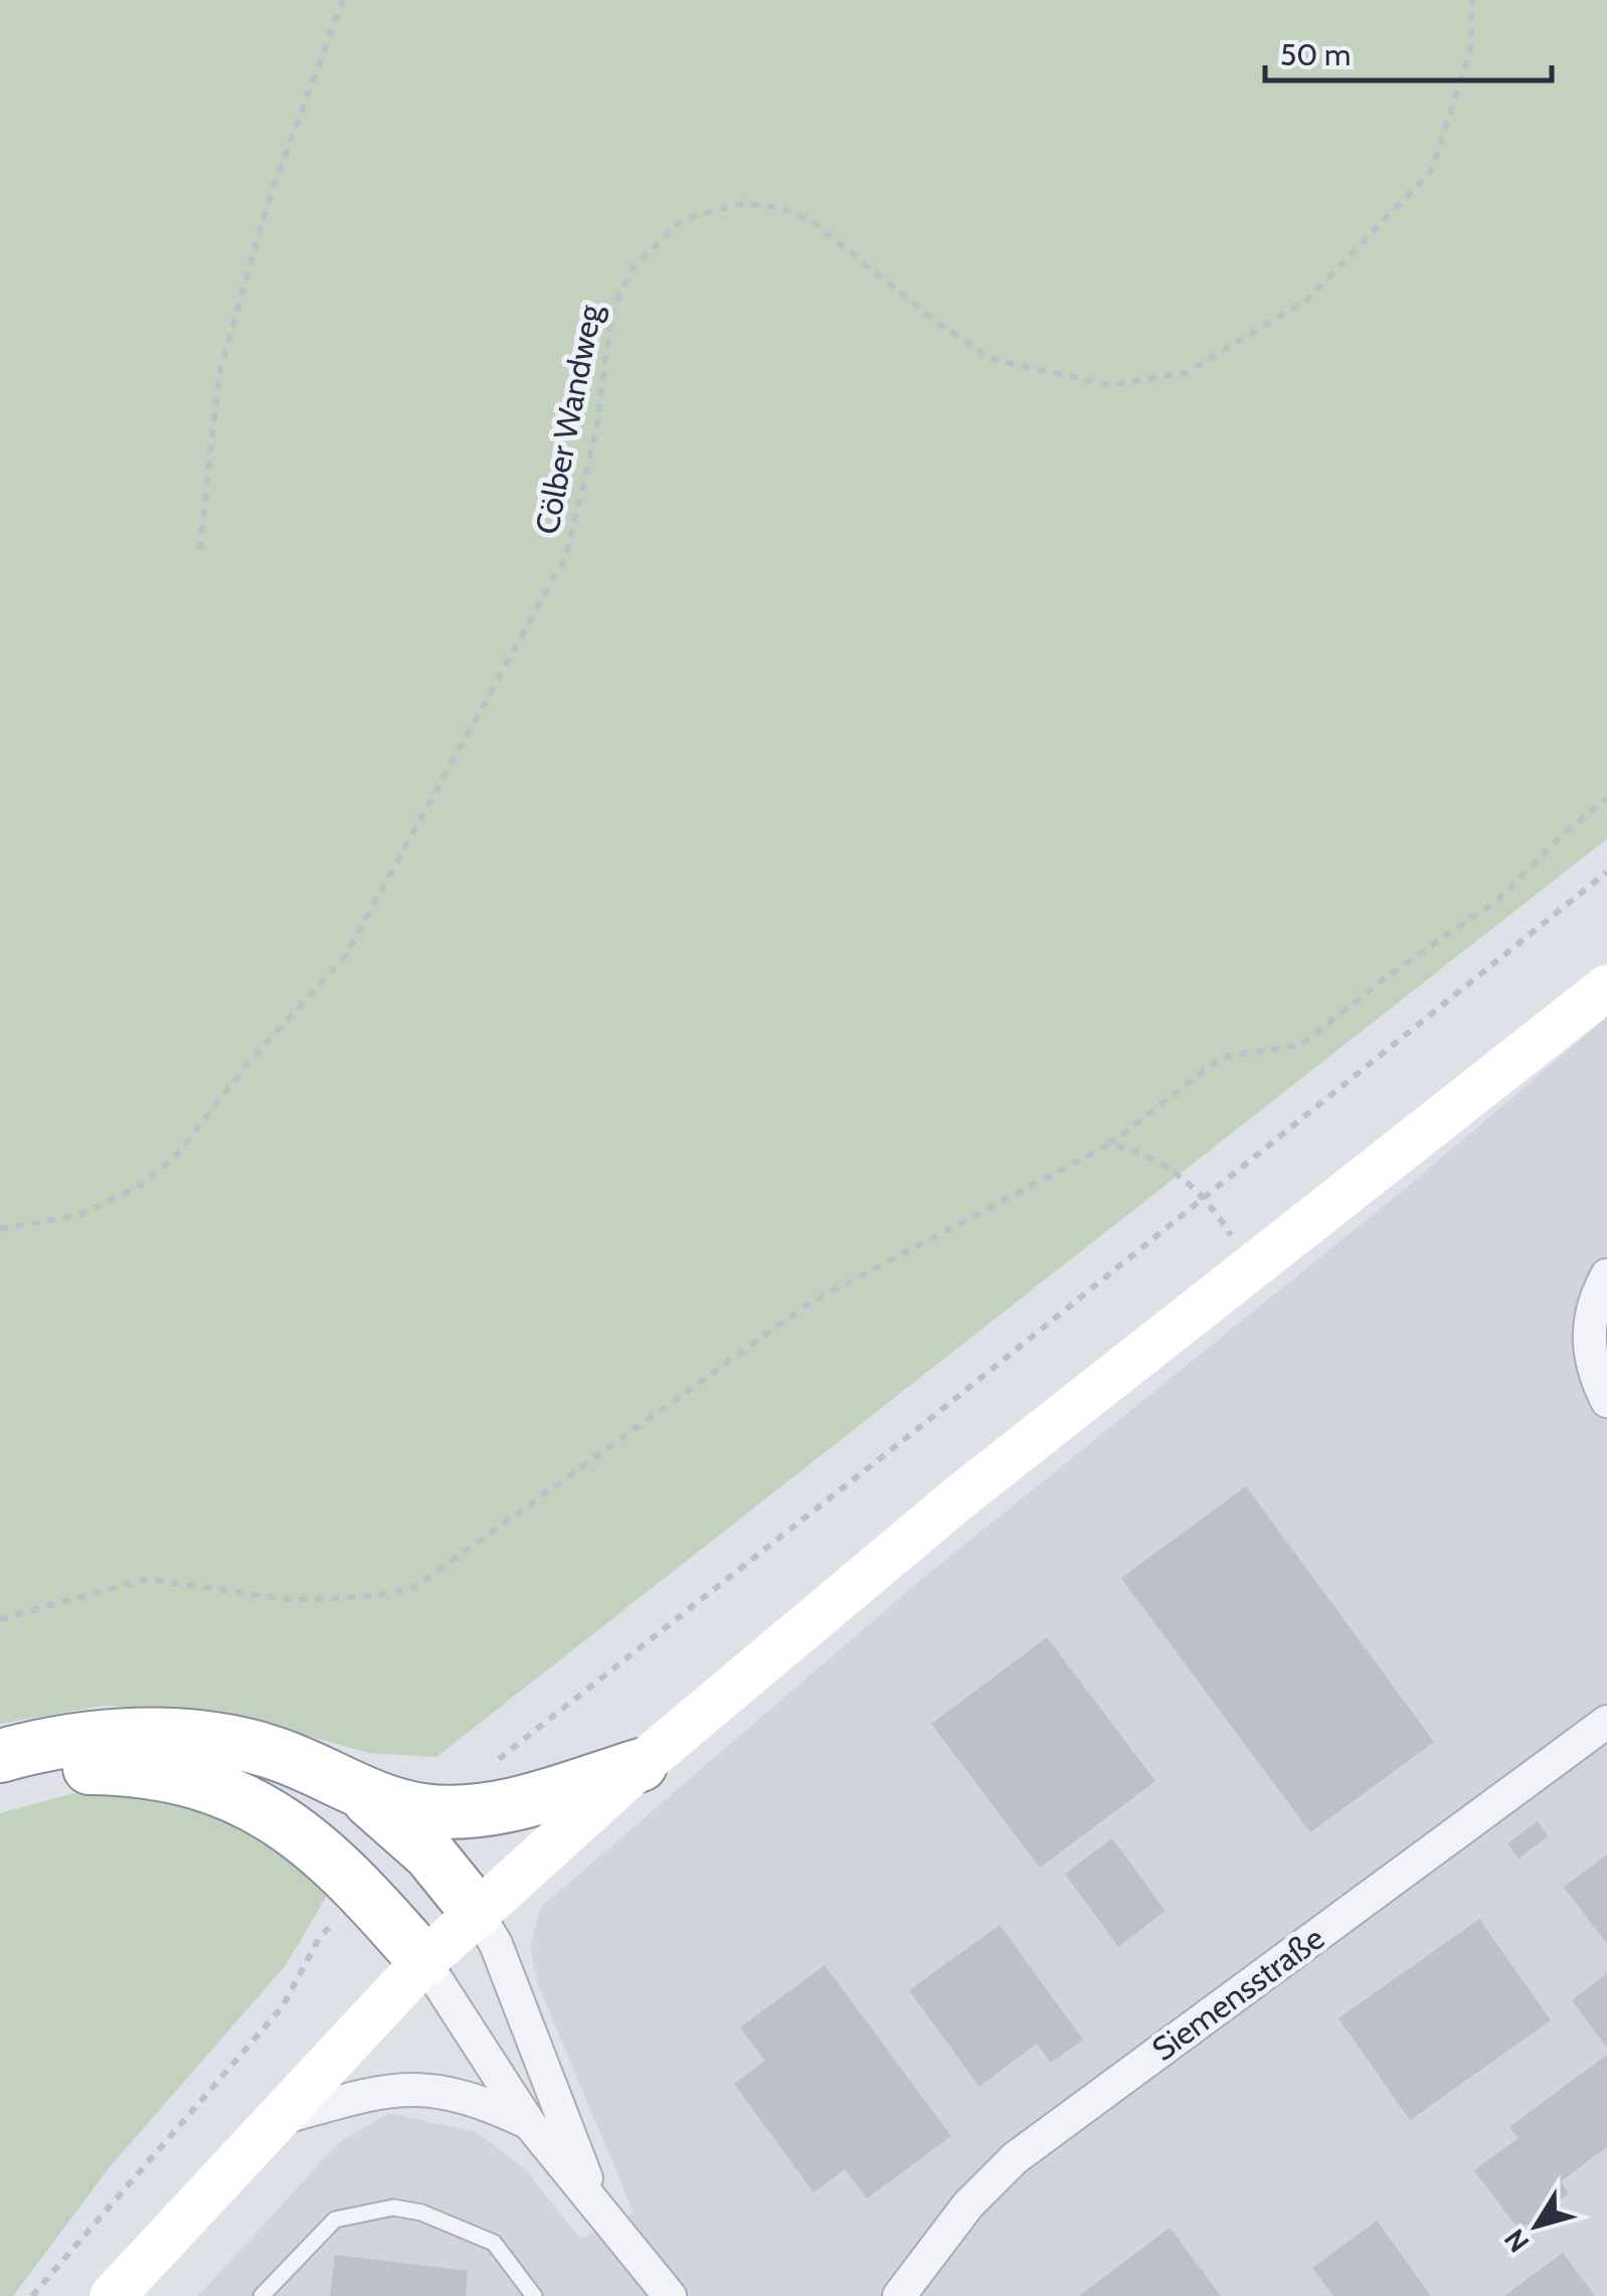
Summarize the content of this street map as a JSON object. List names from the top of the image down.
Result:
{
  "streets": {
    "street": ["Siemensstraße"],
    "path": ["Cölber Wandweg"]
  },
  "scale_bar": "50 m",
  "north": "bottom left"
}
